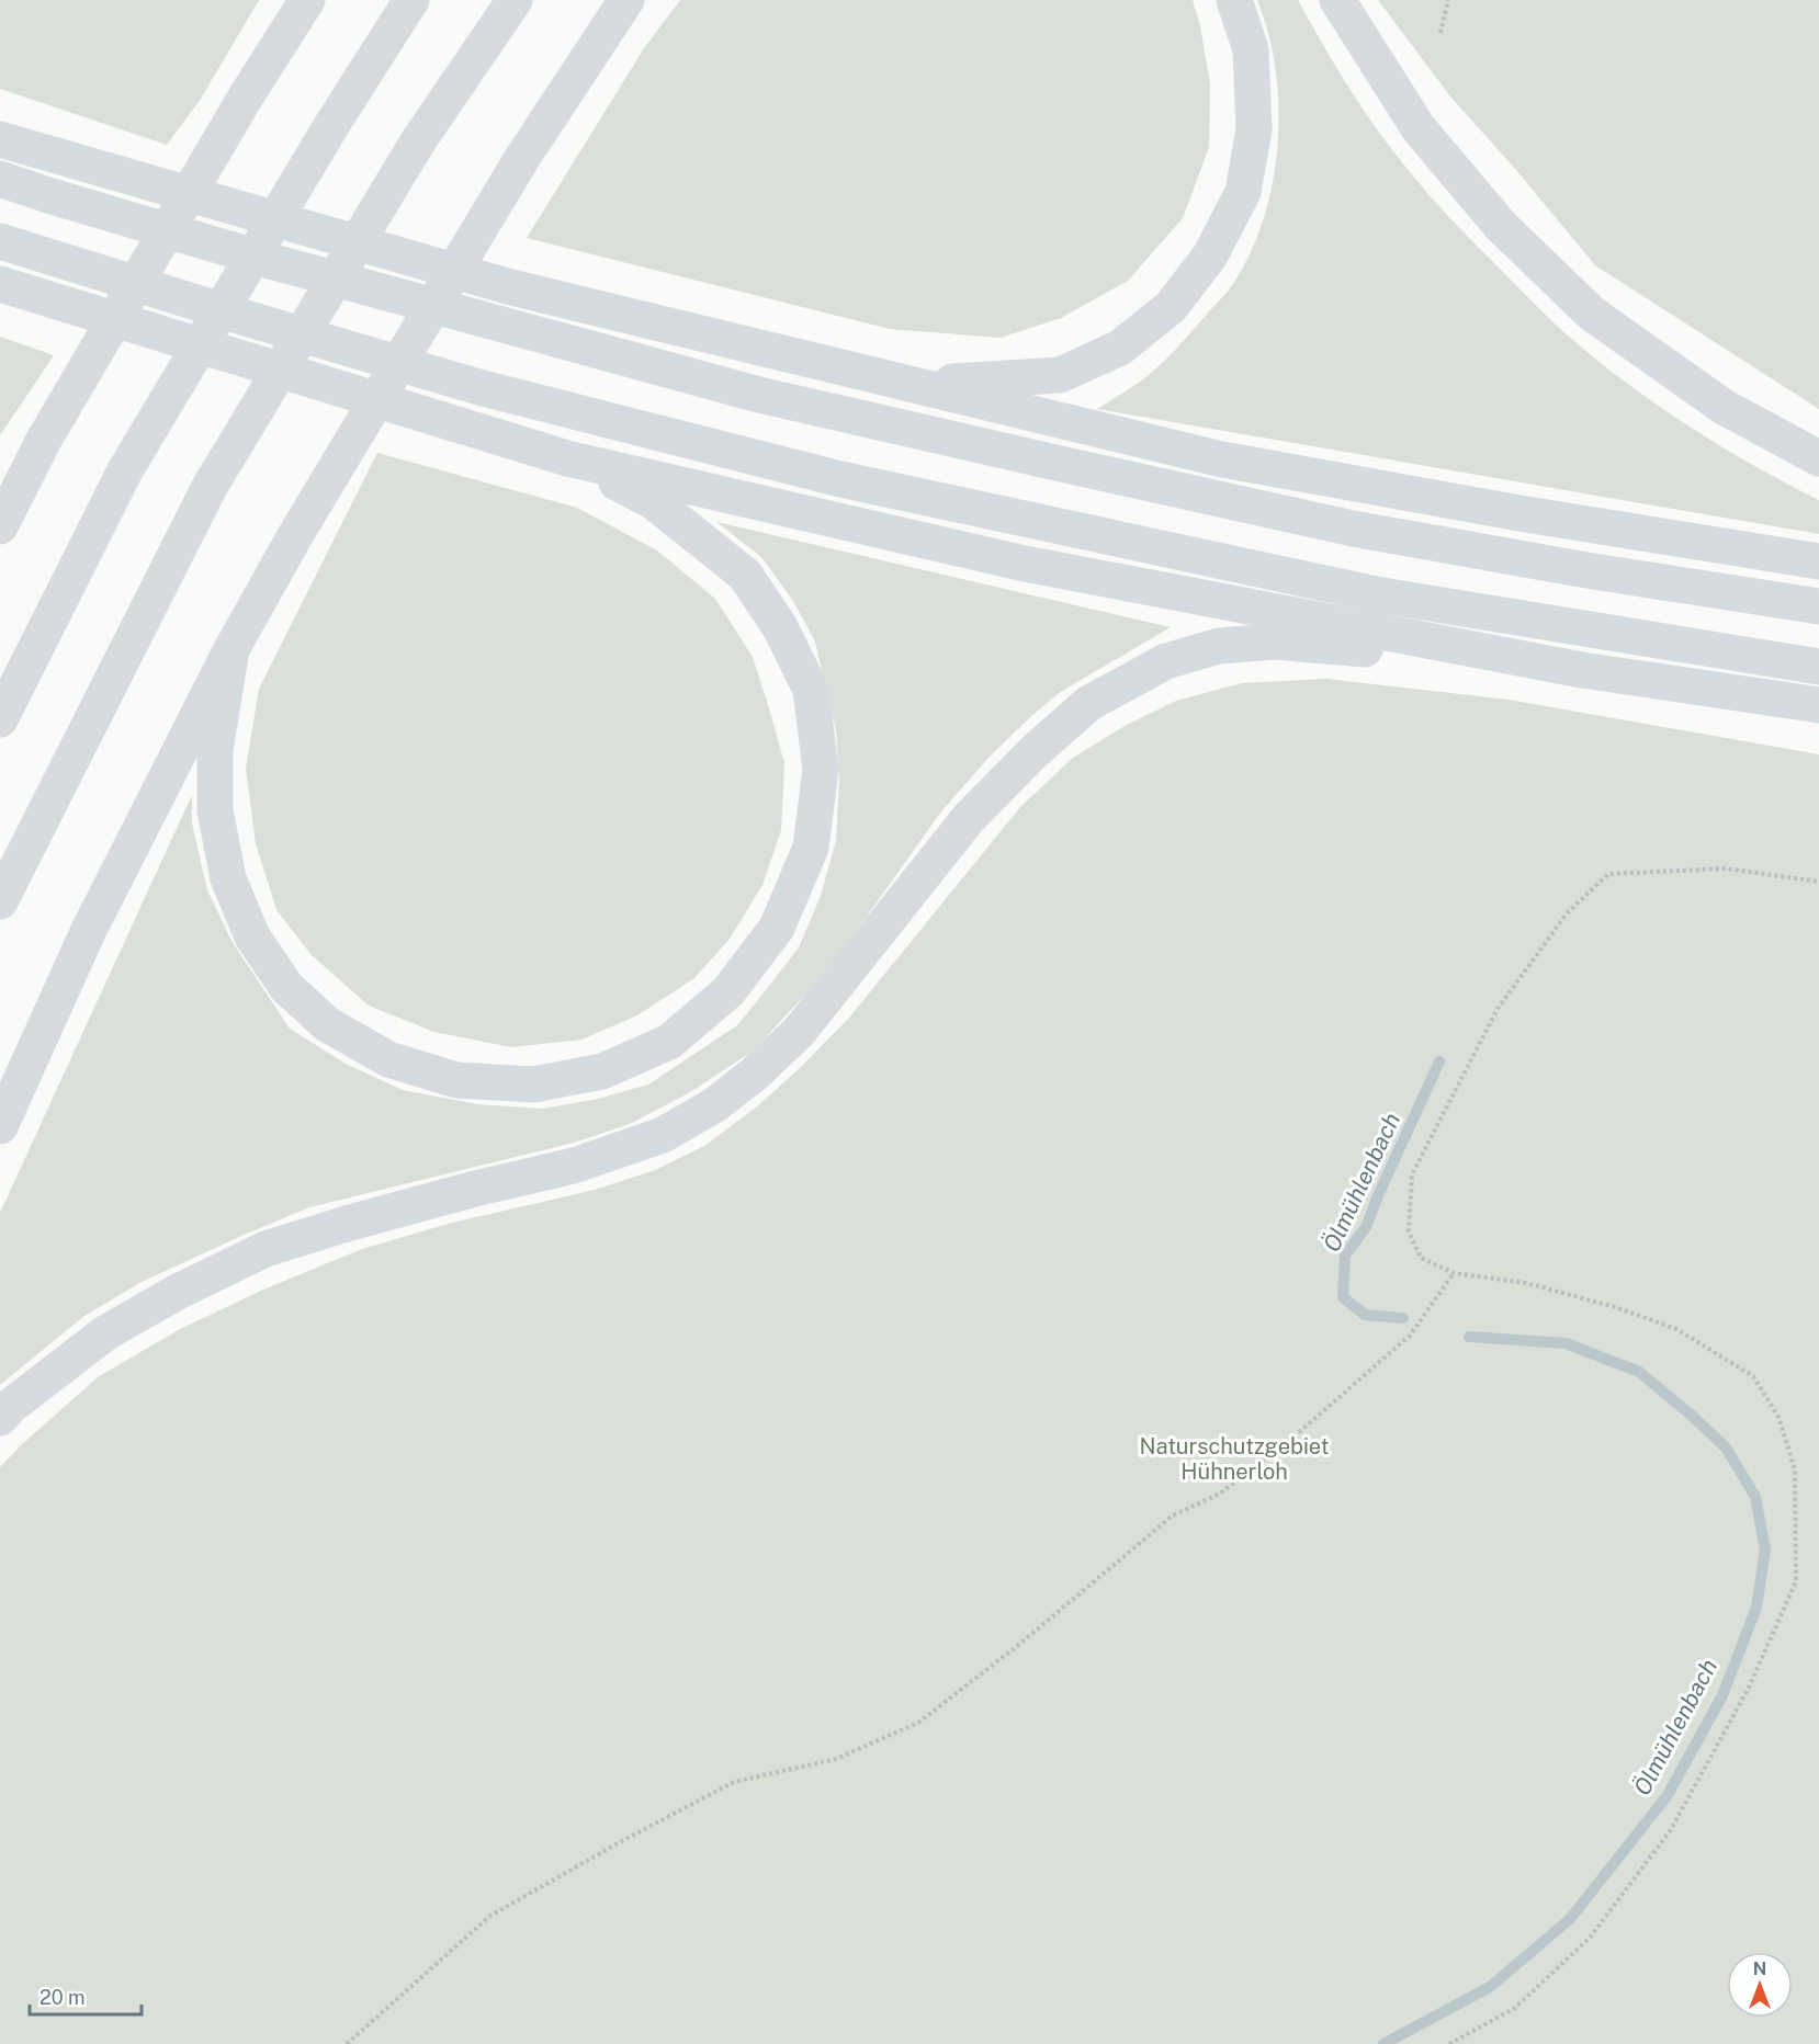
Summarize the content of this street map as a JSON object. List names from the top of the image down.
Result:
{
  "water": ["Ölmühlenbach"],
  "parks": ["Naturschutzgebiet Hühnerloh"],
  "scale_bar": "20 m",
  "north": "top"
}
